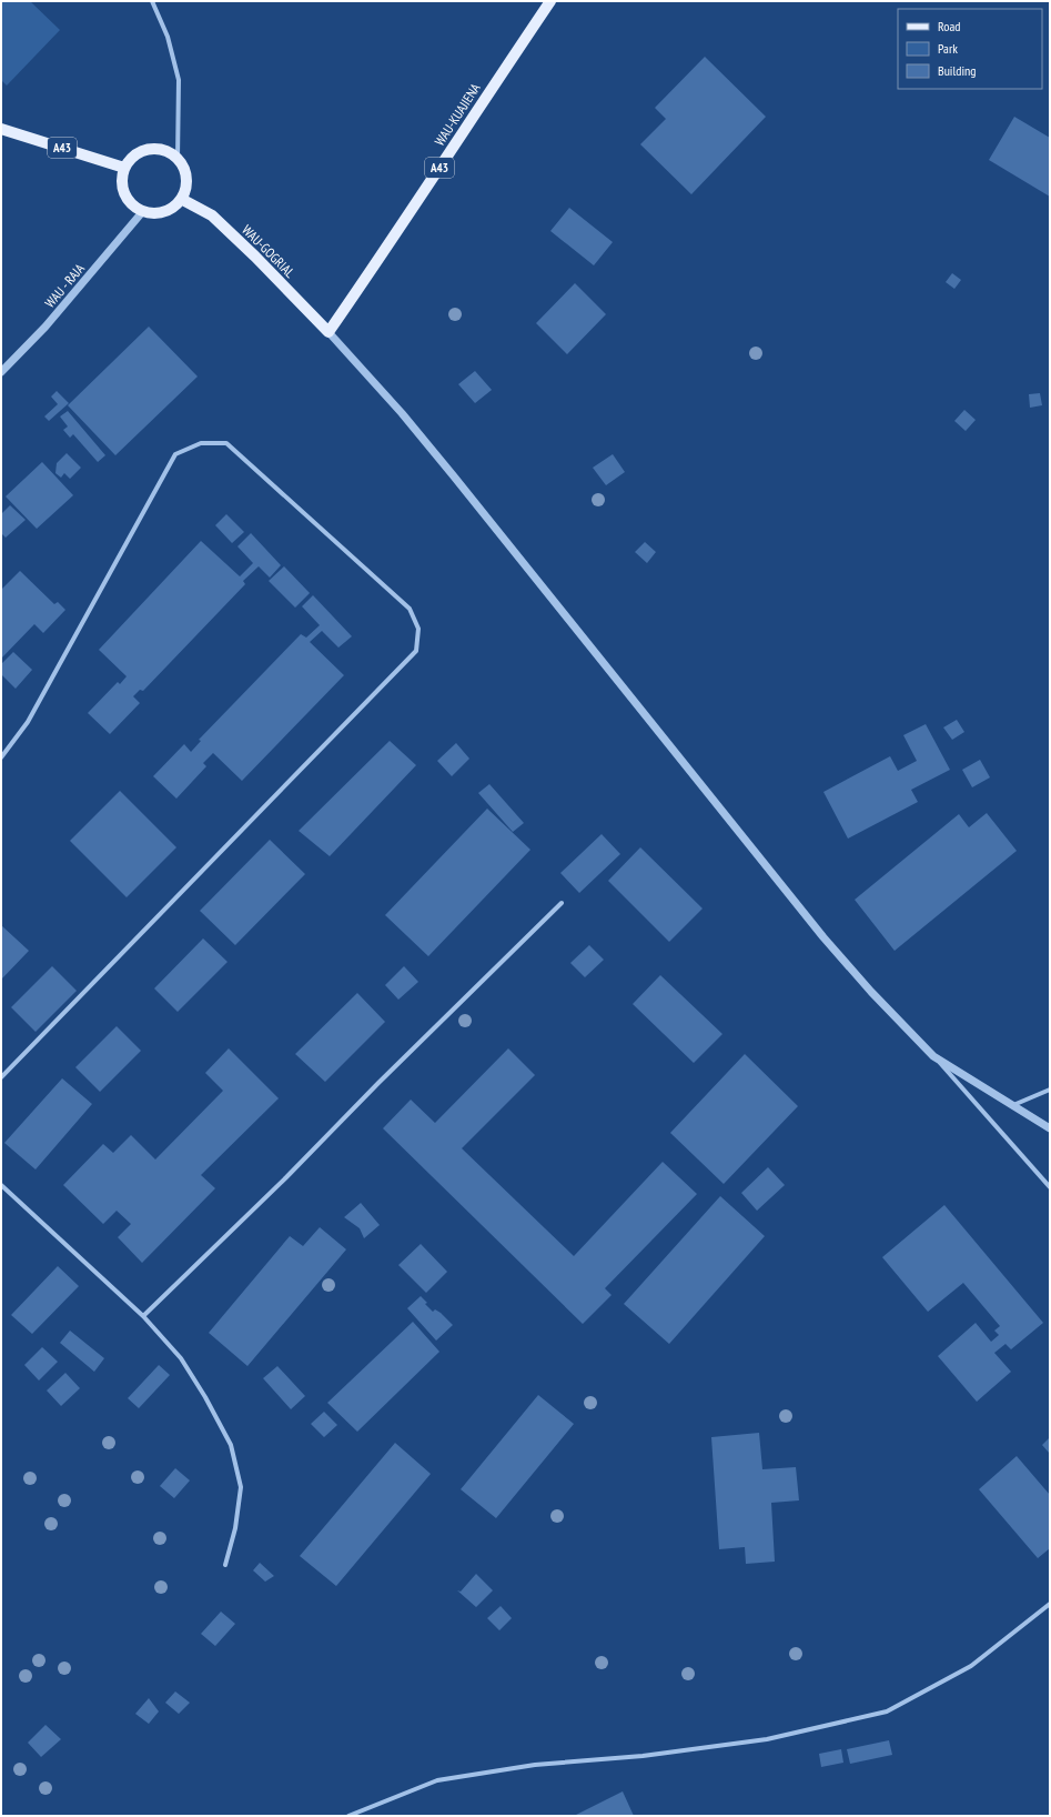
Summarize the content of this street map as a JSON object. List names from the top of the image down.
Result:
{
  "streets": {
    "main road": ["WAU-KUAJIENA", "A43", "WAU-GOGRIAL"],
    "street": ["WAU - RAJA"]
  },
  "crossings": [
    ["WAU-KUAJIENA", "WAU-GOGRIAL"],
    ["A43", "WAU-GOGRIAL"],
    ["A43", "WAU - RAJA"],
    ["WAU-GOGRIAL", "WAU - RAJA"]
  ],
  "legend": ["Road", "Park", "Building"]
}
